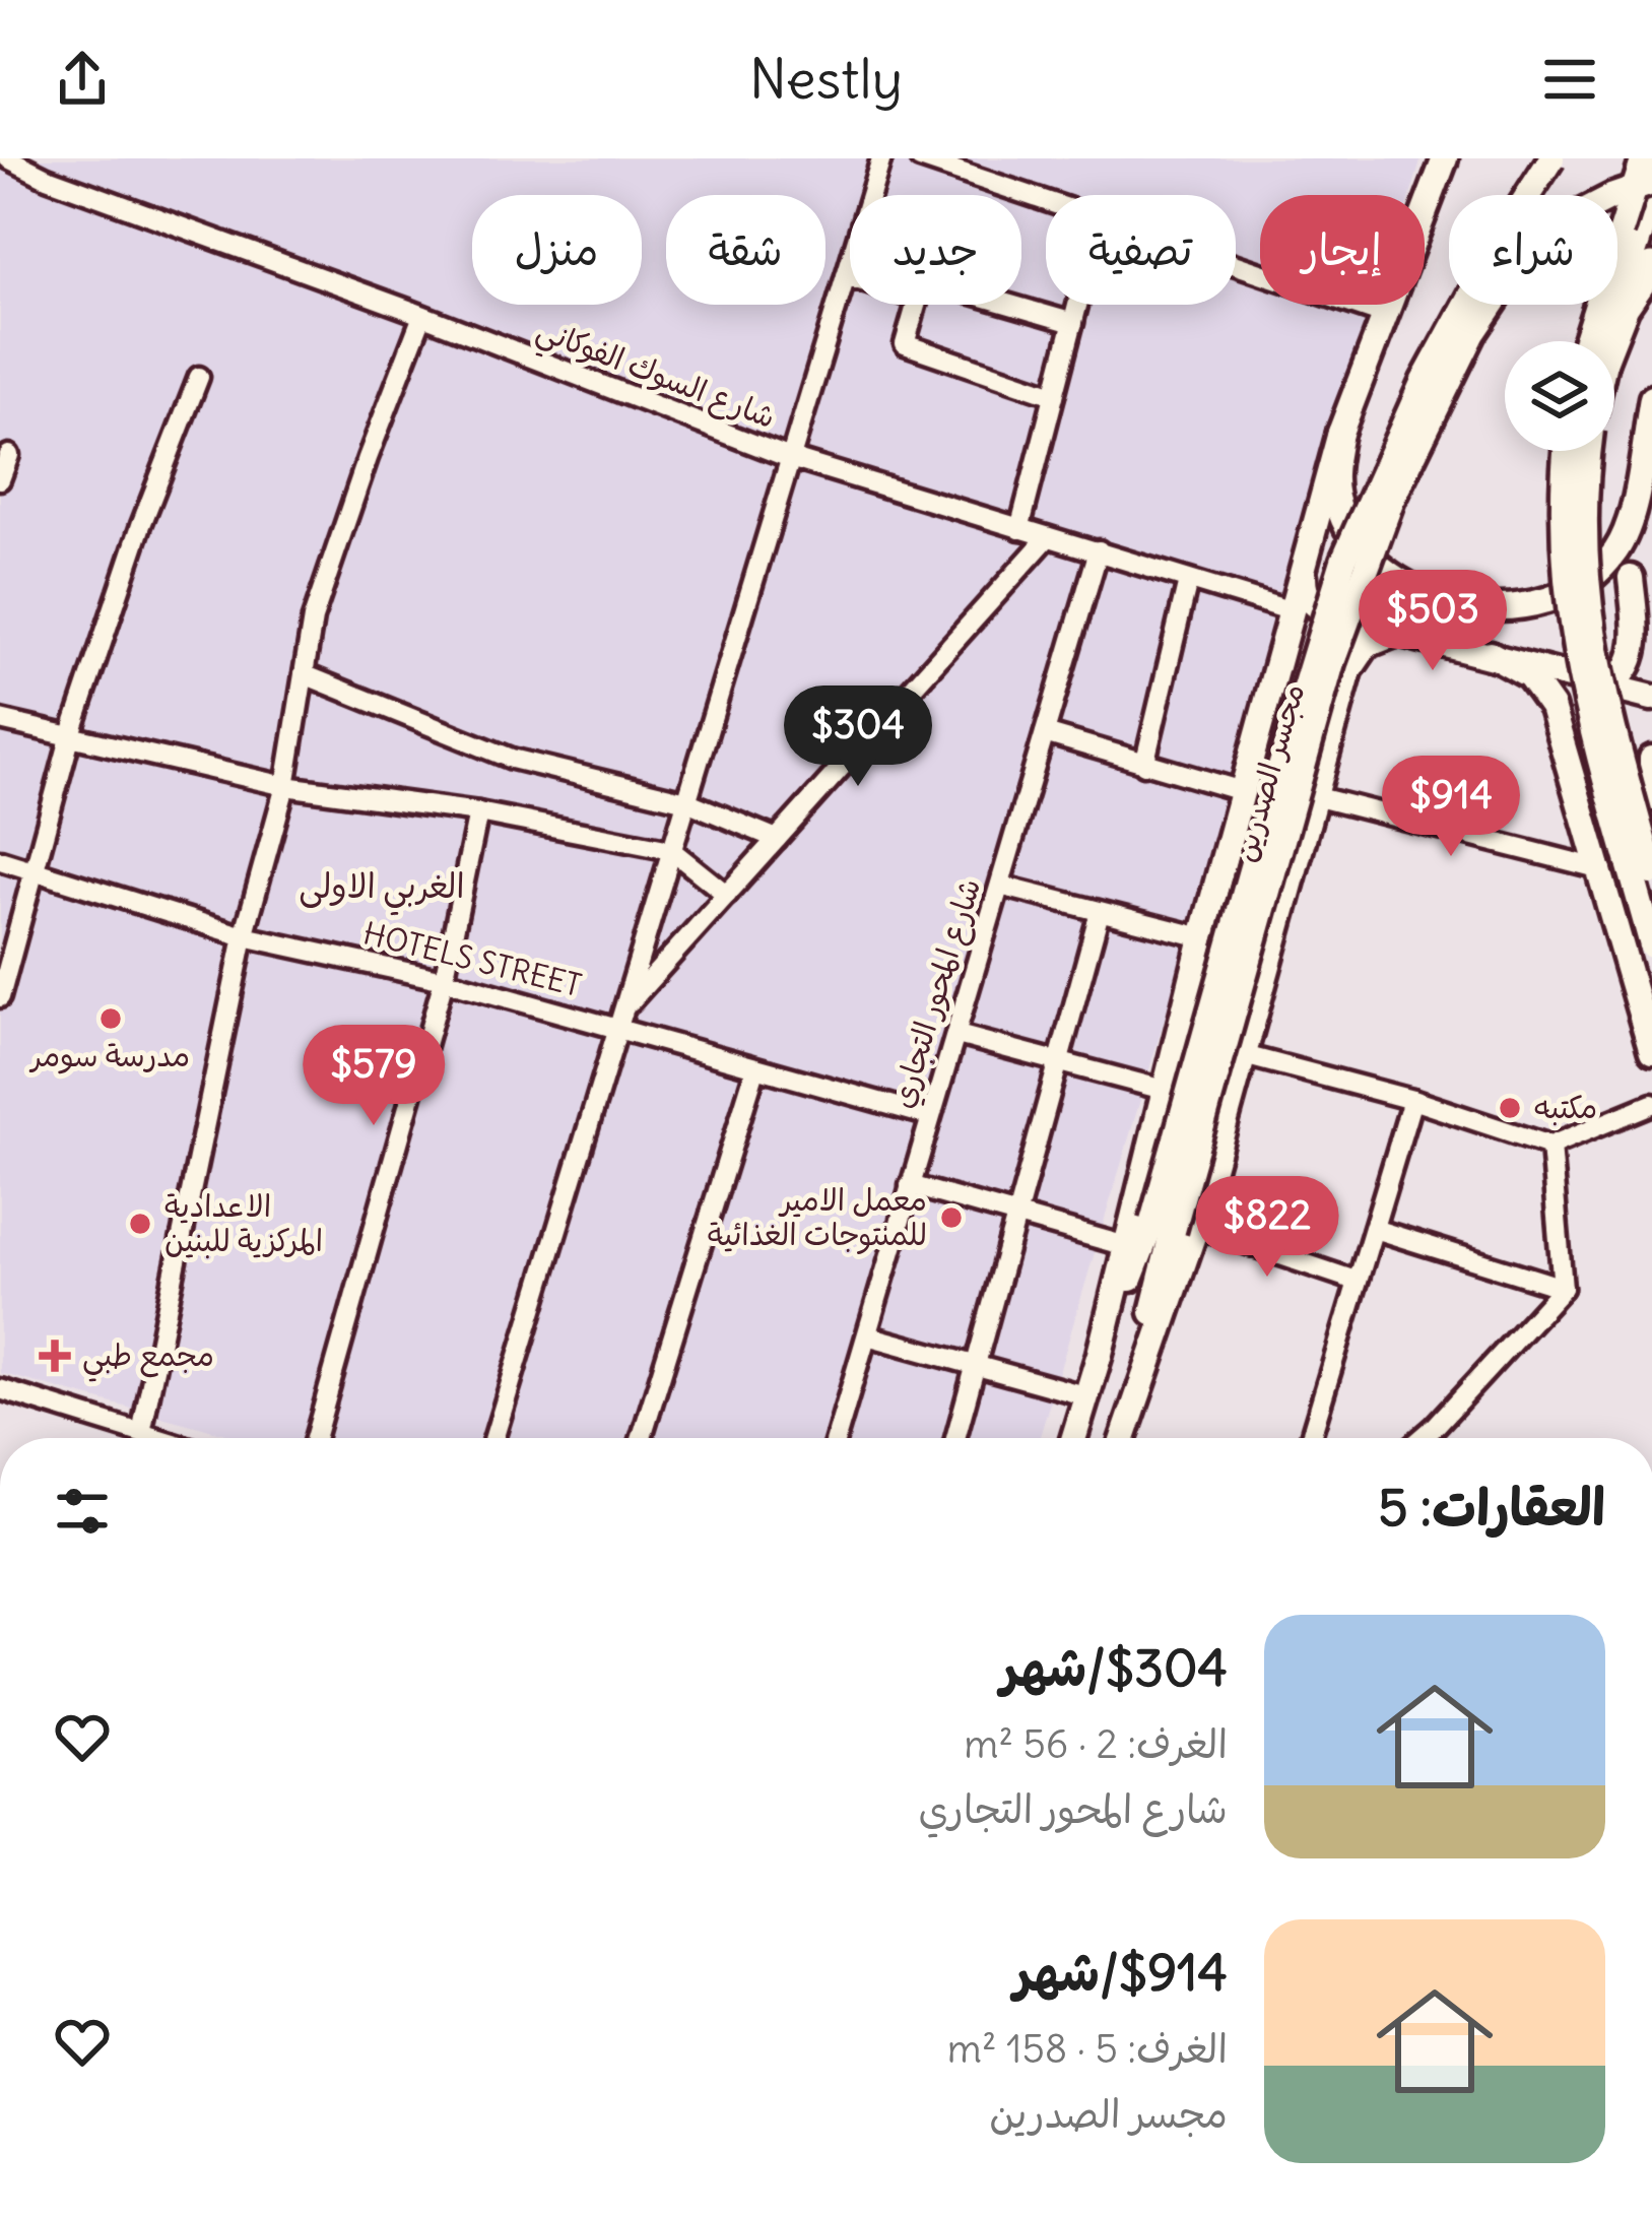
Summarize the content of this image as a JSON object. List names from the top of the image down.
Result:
{
  "streets": {
    "main road": ["مجسر الصدرين"],
    "street": ["شارع السوك الفوكاني", "HOTELS STREET", "شارع المحور التجاري"]
  },
  "crossings": [
    ["شارع السوك الفوكاني", "شارع المحور التجاري"],
    ["HOTELS STREET", "شارع المحور التجاري"]
  ],
  "districts": ["الغربي الاولى"],
  "places": {
    "other": [
      "مدرسة سومر",
      "مكتبه",
      "معمل الامير للمنتوجات الغذائية",
      "الاعدادية المركزية للبنين"
    ],
    "health": ["مجمع طبي"]
  },
  "page": {
    "header": "Nestly",
    "chip": [
      "شراء",
      "إيجار",
      "تصفية",
      "جديد",
      "شقة",
      "منزل"
    ],
    "price": [
      "$503",
      "$304",
      "$914",
      "$579",
      "$822"
    ],
    "heading": "العقارات: 5",
    "list": [
      {
        "name": "$304/شهر",
        "note": "الغرف: 2 · 56 m² · شارع المحور التجاري"
      },
      {
        "name": "$914/شهر",
        "note": "الغرف: 5 · 158 m² · مجسر الصدرين"
      }
    ]
  }
}
